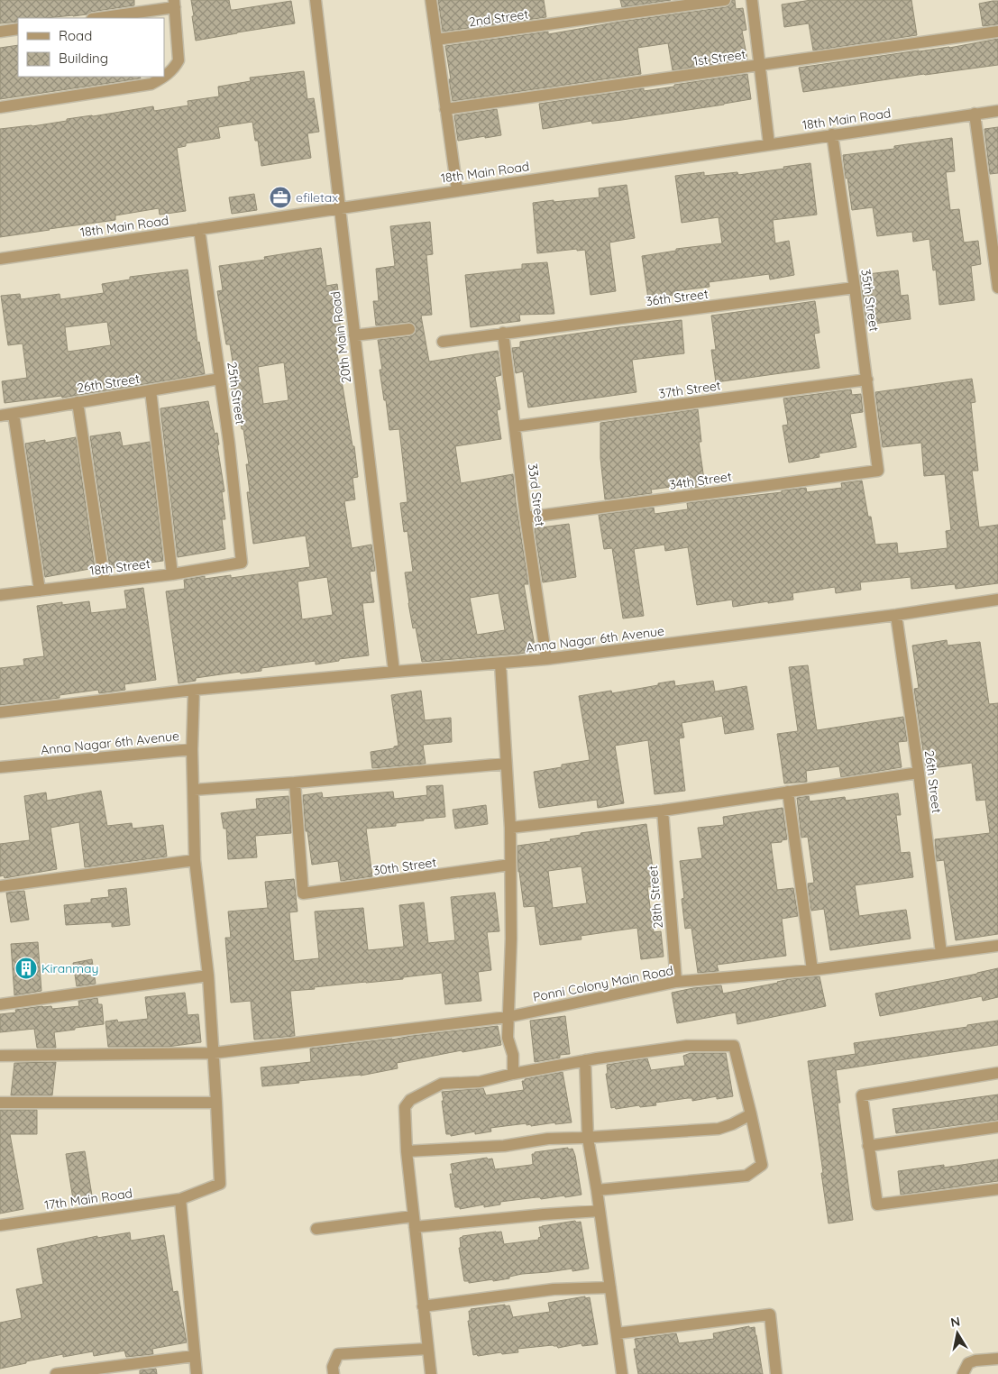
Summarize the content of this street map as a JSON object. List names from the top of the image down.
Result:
{
  "streets": {
    "street": [
      "2nd Street",
      "1st Street",
      "18th Main Road",
      "36th Street",
      "35th Street",
      "20th Main Road",
      "26th Street",
      "37th Street",
      "25th Street",
      "34th Street",
      "33rd Street",
      "18th Street",
      "Anna Nagar 6th Avenue",
      "30th Street",
      "28th Street",
      "Ponni Colony Main Road",
      "17th Main Road"
    ]
  },
  "crossings": [
    ["18th Main Road", "35th Street"],
    ["18th Main Road", "20th Main Road"],
    ["18th Main Road", "25th Street"],
    ["36th Street", "35th Street"],
    ["36th Street", "33rd Street"],
    ["35th Street", "37th Street"],
    ["35th Street", "34th Street"],
    ["20th Main Road", "Anna Nagar 6th Avenue"],
    ["26th Street", "25th Street"],
    ["26th Street", "Anna Nagar 6th Avenue"],
    ["26th Street", "Ponni Colony Main Road"],
    ["37th Street", "33rd Street"],
    ["25th Street", "18th Street"],
    ["34th Street", "33rd Street"],
    ["33rd Street", "Anna Nagar 6th Avenue"],
    ["28th Street", "Ponni Colony Main Road"]
  ],
  "places": {
    "office": ["efiletax"],
    "building": ["Kiranmay"]
  },
  "legend": ["Road", "Building"],
  "north": "top"
}
